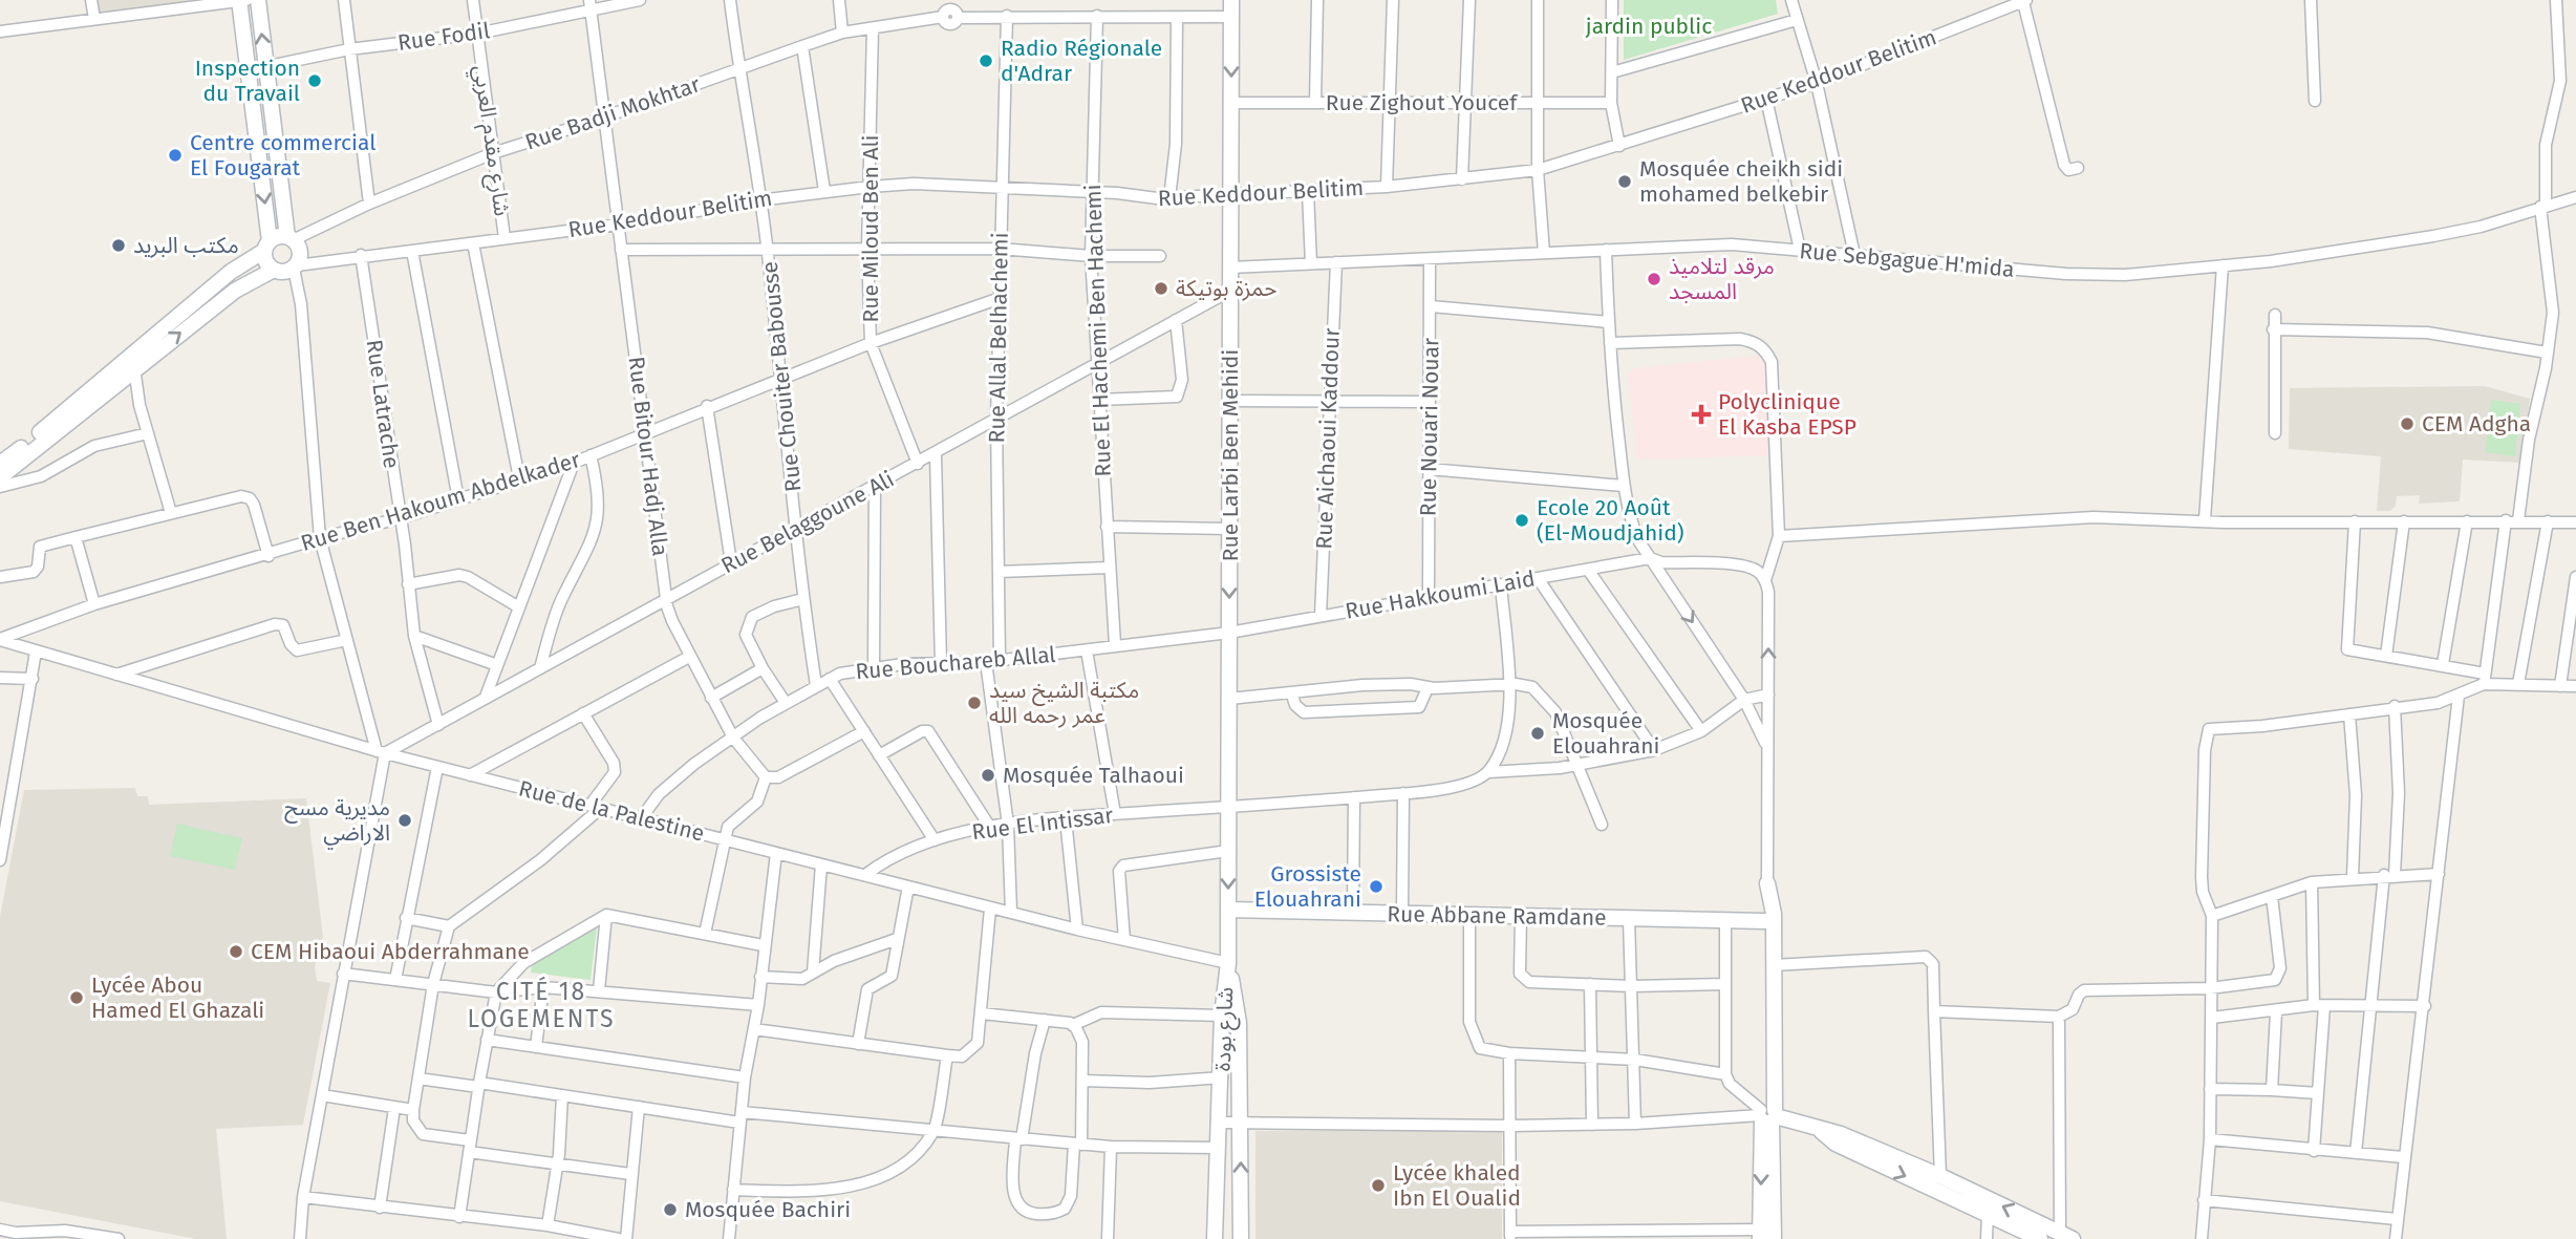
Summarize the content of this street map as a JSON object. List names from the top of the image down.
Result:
{
  "streets": {
    "street": [
      "Rue Fodil",
      "Rue Keddour Belitim",
      "Rue Zighout Youcef",
      "Rue Badji Mokhtar",
      "شارع مقدم العربي",
      "Rue Miloud Ben Ali",
      "Rue Sebgague H'mida",
      "Rue El Hachemi Ben Hachemi",
      "Rue Allal Belhachemi",
      "Rue Chouiter Babousse",
      "Rue Latrache",
      "Rue Nouari Nouar",
      "Rue Aichaoui Kaddour",
      "Rue Larbi Ben Mehidi",
      "Rue Bitour Hadj Alla",
      "Rue Ben Hakoum Abdelkader",
      "Rue Belaggoune Ali",
      "Rue Hakkoumi Laid",
      "Rue Bouchareb Allal",
      "Rue de la Palestine",
      "Rue El Intissar",
      "Rue Abbane Ramdane",
      "شارع بودة"
    ]
  },
  "crossings": [
    ["Rue Fodil", "شارع مقدم العربي"],
    ["Rue Fodil", "Rue Bitour Hadj Alla"],
    ["Rue Keddour Belitim", "Rue Badji Mokhtar"],
    ["Rue Keddour Belitim", "شارع مقدم العربي"],
    ["Rue Keddour Belitim", "Rue Miloud Ben Ali"],
    ["Rue Keddour Belitim", "Rue El Hachemi Ben Hachemi"],
    ["Rue Keddour Belitim", "Rue Allal Belhachemi"],
    ["Rue Keddour Belitim", "Rue Chouiter Babousse"],
    ["Rue Keddour Belitim", "Rue Latrache"],
    ["Rue Keddour Belitim", "Rue Larbi Ben Mehidi"],
    ["Rue Keddour Belitim", "Rue Bitour Hadj Alla"],
    ["Rue Zighout Youcef", "Rue Larbi Ben Mehidi"],
    ["Rue Badji Mokhtar", "شارع مقدم العربي"],
    ["Rue Badji Mokhtar", "Rue Miloud Ben Ali"],
    ["Rue Badji Mokhtar", "Rue El Hachemi Ben Hachemi"],
    ["Rue Badji Mokhtar", "Rue Allal Belhachemi"],
    ["Rue Badji Mokhtar", "Rue Chouiter Babousse"],
    ["Rue Badji Mokhtar", "Rue Larbi Ben Mehidi"],
    ["Rue Badji Mokhtar", "Rue Bitour Hadj Alla"],
    ["Rue Miloud Ben Ali", "Rue Ben Hakoum Abdelkader"],
    ["Rue Miloud Ben Ali", "Rue Belaggoune Ali"],
    ["Rue Sebgague H'mida", "Rue Nouari Nouar"],
    ["Rue Sebgague H'mida", "Rue Aichaoui Kaddour"],
    ["Rue Sebgague H'mida", "Rue Larbi Ben Mehidi"],
    ["Rue El Hachemi Ben Hachemi", "Rue Belaggoune Ali"],
    ["Rue El Hachemi Ben Hachemi", "Rue Bouchareb Allal"],
    ["Rue Allal Belhachemi", "Rue Ben Hakoum Abdelkader"],
    ["Rue Allal Belhachemi", "Rue Belaggoune Ali"],
    ["Rue Allal Belhachemi", "Rue Bouchareb Allal"],
    ["Rue Chouiter Babousse", "Rue Ben Hakoum Abdelkader"],
    ["Rue Chouiter Babousse", "Rue Belaggoune Ali"],
    ["Rue Chouiter Babousse", "Rue Bouchareb Allal"],
    ["Rue Latrache", "Rue Ben Hakoum Abdelkader"],
    ["Rue Latrache", "Rue Belaggoune Ali"],
    ["Rue Nouari Nouar", "Rue Hakkoumi Laid"],
    ["Rue Aichaoui Kaddour", "Rue Hakkoumi Laid"],
    ["Rue Larbi Ben Mehidi", "Rue Belaggoune Ali"],
    ["Rue Larbi Ben Mehidi", "Rue Hakkoumi Laid"],
    ["Rue Larbi Ben Mehidi", "Rue Bouchareb Allal"],
    ["Rue Larbi Ben Mehidi", "Rue de la Palestine"],
    ["Rue Larbi Ben Mehidi", "Rue El Intissar"],
    ["Rue Larbi Ben Mehidi", "Rue Abbane Ramdane"],
    ["Rue Larbi Ben Mehidi", "شارع بودة"],
    ["Rue Bitour Hadj Alla", "Rue Ben Hakoum Abdelkader"],
    ["Rue Bitour Hadj Alla", "Rue Belaggoune Ali"],
    ["Rue Bitour Hadj Alla", "Rue Bouchareb Allal"],
    ["Rue Ben Hakoum Abdelkader", "Rue de la Palestine"],
    ["Rue Belaggoune Ali", "Rue de la Palestine"],
    ["Rue Hakkoumi Laid", "Rue Bouchareb Allal"],
    ["Rue Bouchareb Allal", "Rue de la Palestine"],
    ["Rue de la Palestine", "Rue El Intissar"],
    ["Rue de la Palestine", "شارع بودة"]
  ],
  "districts": ["CITÉ 18 LOGEMENTS"],
  "parks": ["jardin public"],
  "places": {
    "other": [
      "Radio Régionale d'Adrar",
      "Inspection du Travail",
      "Centre commercial El Fougarat",
      "Mosquée cheikh sidi mohamed belkebir",
      "مكتب البريد",
      "مرقد لتلاميذ المسجد",
      "حمزة بوتيكة",
      "CEM Adgha",
      "Ecole 20 Août (El-Moudjahid)",
      "مكتبة الشيخ سيد عمر رحمه الله",
      "Mosquée Elouahrani",
      "Mosquée Talhaoui",
      "مديرية مسح الاراضي",
      "Grossiste Elouahrani",
      "CEM Hibaoui Abderrahmane",
      "Lycée Abou Hamed El Ghazali",
      "Lycée khaled Ibn El Oualid",
      "Mosquée Bachiri"
    ],
    "health": ["Polyclinique El Kasba EPSP"]
  }
}
